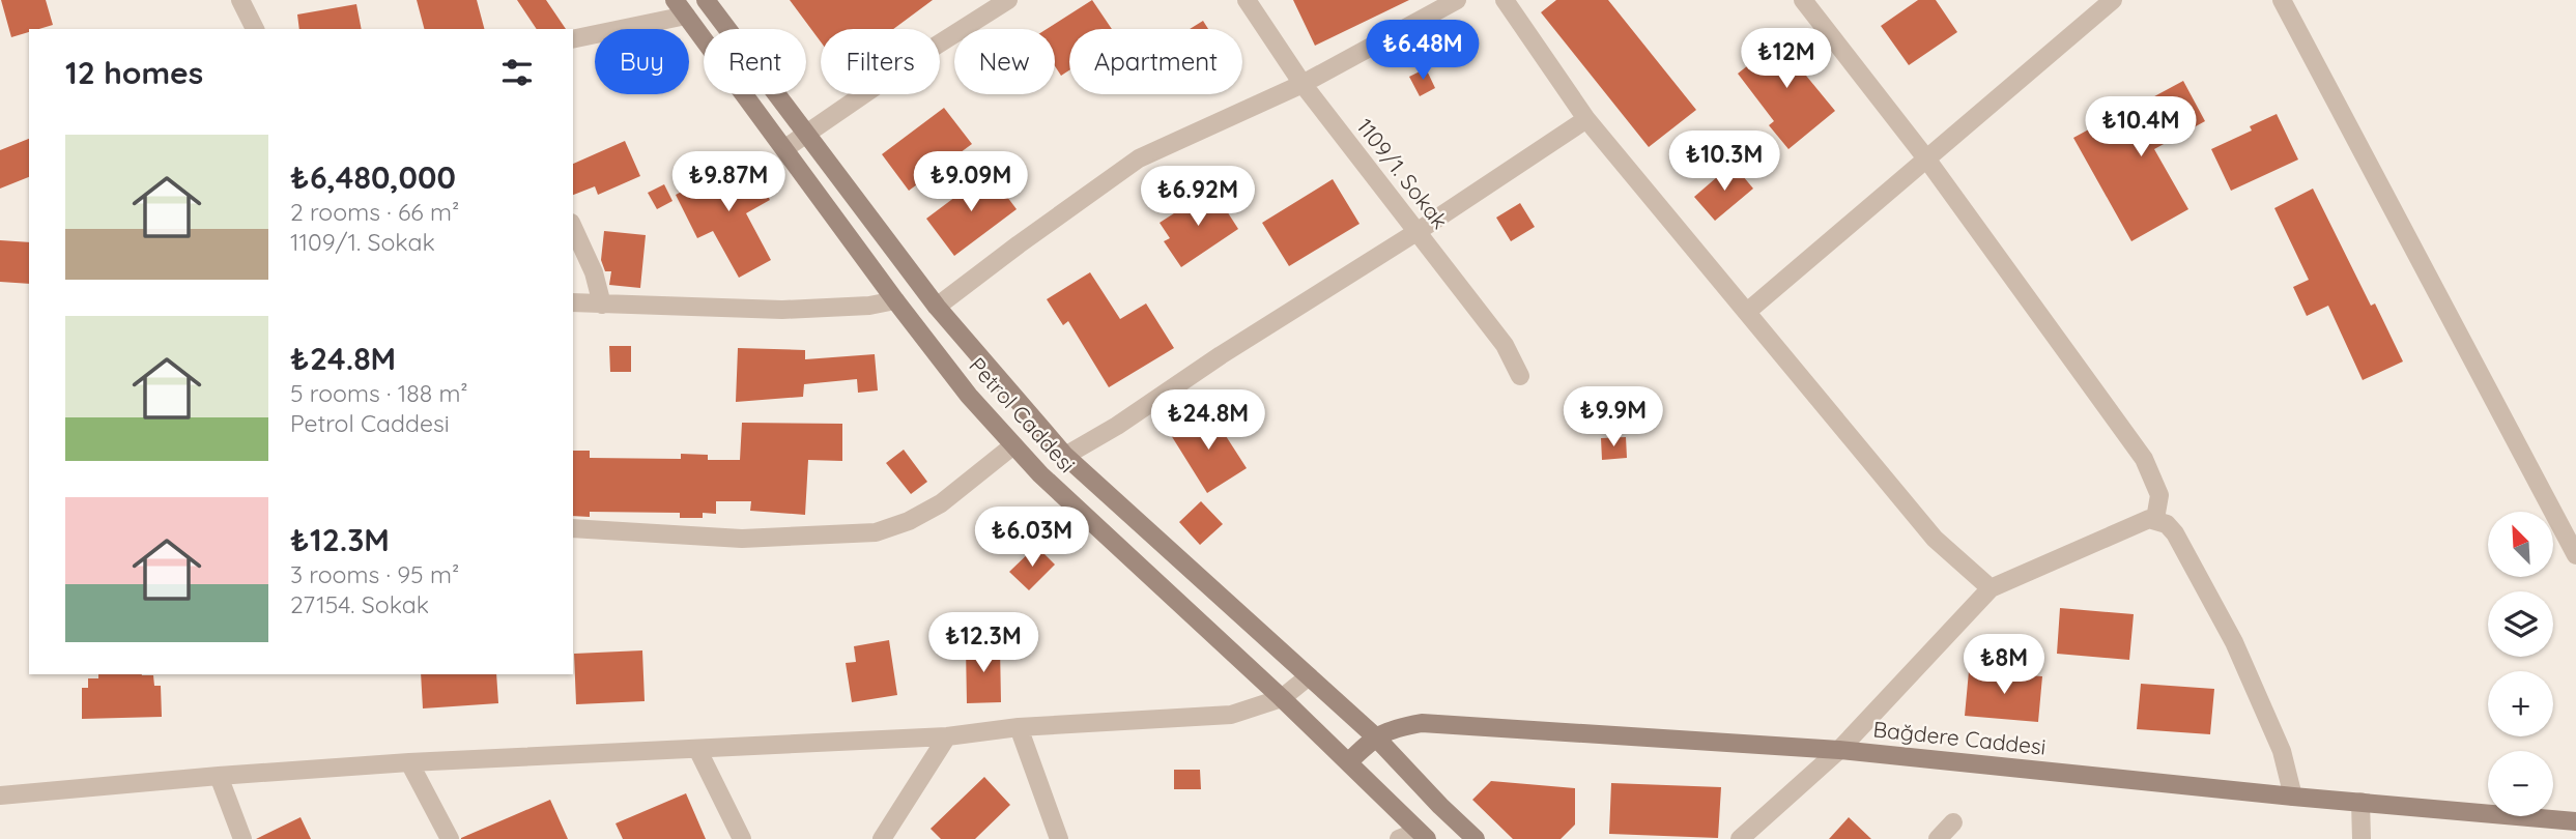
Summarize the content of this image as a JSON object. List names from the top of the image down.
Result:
{
  "streets": {
    "main road": ["Petrol Caddesi", "Bağdere Caddesi"],
    "street": ["1109/1. Sokak"]
  },
  "crossings": [
    ["Petrol Caddesi", "Bağdere Caddesi"]
  ],
  "north": "top left",
  "page": {
    "price": [
      "₺6.48M",
      "₺12M",
      "₺10.4M",
      "₺10.3M",
      "₺9.87M",
      "₺9.09M",
      "₺6.92M",
      "₺9.9M",
      "₺24.8M",
      "₺6.03M",
      "₺12.3M",
      "₺8M"
    ],
    "chip": [
      "Buy",
      "Rent",
      "Filters",
      "New",
      "Apartment"
    ],
    "heading": "12 homes",
    "list": [
      {
        "name": "₺6,480,000",
        "note": "2 rooms · 66 m² · 1109/1. Sokak"
      },
      {
        "name": "₺24.8M",
        "note": "5 rooms · 188 m² · Petrol Caddesi"
      },
      {
        "name": "₺12.3M",
        "note": "3 rooms · 95 m² · 27154. Sokak"
      }
    ],
    "map_buttons": ["+", "−"]
  }
}
